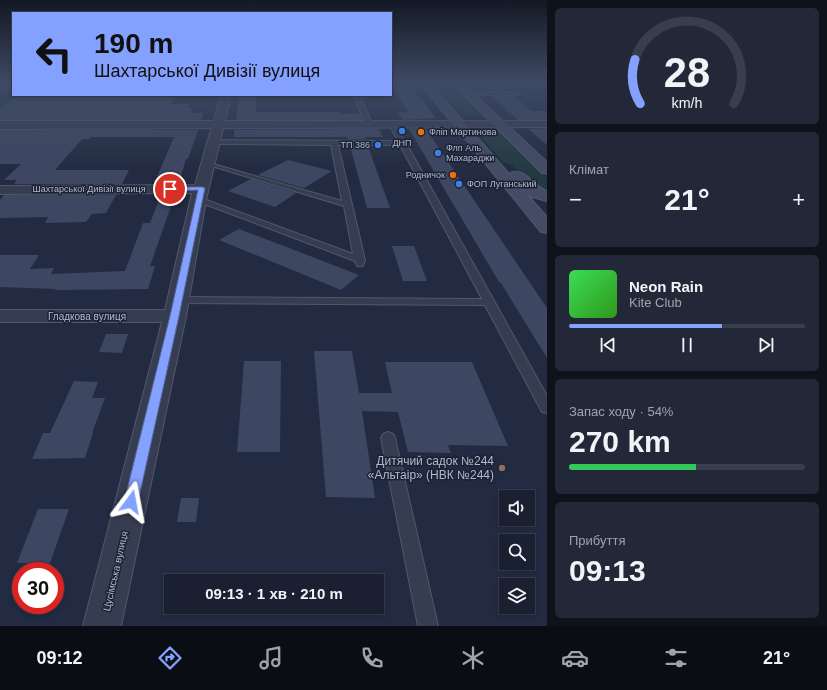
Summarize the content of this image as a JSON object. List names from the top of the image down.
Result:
{
  "streets": {
    "street": ["Шахтарської Дивізії вулиця", "Гладкова вулиця", "Цусімська вулиця"]
  },
  "crossings": [
    ["Шахтарської Дивізії вулиця", "Цусімська вулиця"],
    ["Гладкова вулиця", "Цусімська вулиця"]
  ],
  "places": [
    "ДНП",
    "Фліп Мартинова",
    "ТП 386",
    "Флп Аль Махараджи",
    "Родничок",
    "ФОП Луганський",
    "Дитячий садок №244 «Альтаір» (НВК №244)"
  ],
  "page": {
    "turn": ["190 m", "Шахтарської Дивізії вулиця"],
    "tile": [
      "Клімат",
      ["Запас ходу · 54%", "270 km"],
      ["Прибуття", "09:13"]
    ],
    "heat": ["−", "21°", "+"],
    "song": ["Neon Rain", "Kite Club"],
    "limit": "30",
    "trip": "09:13 · 1 хв · 210 m",
    "tabs": ["09:12", "21°"],
    "gauge": ["28", "km/h"]
  }
}
